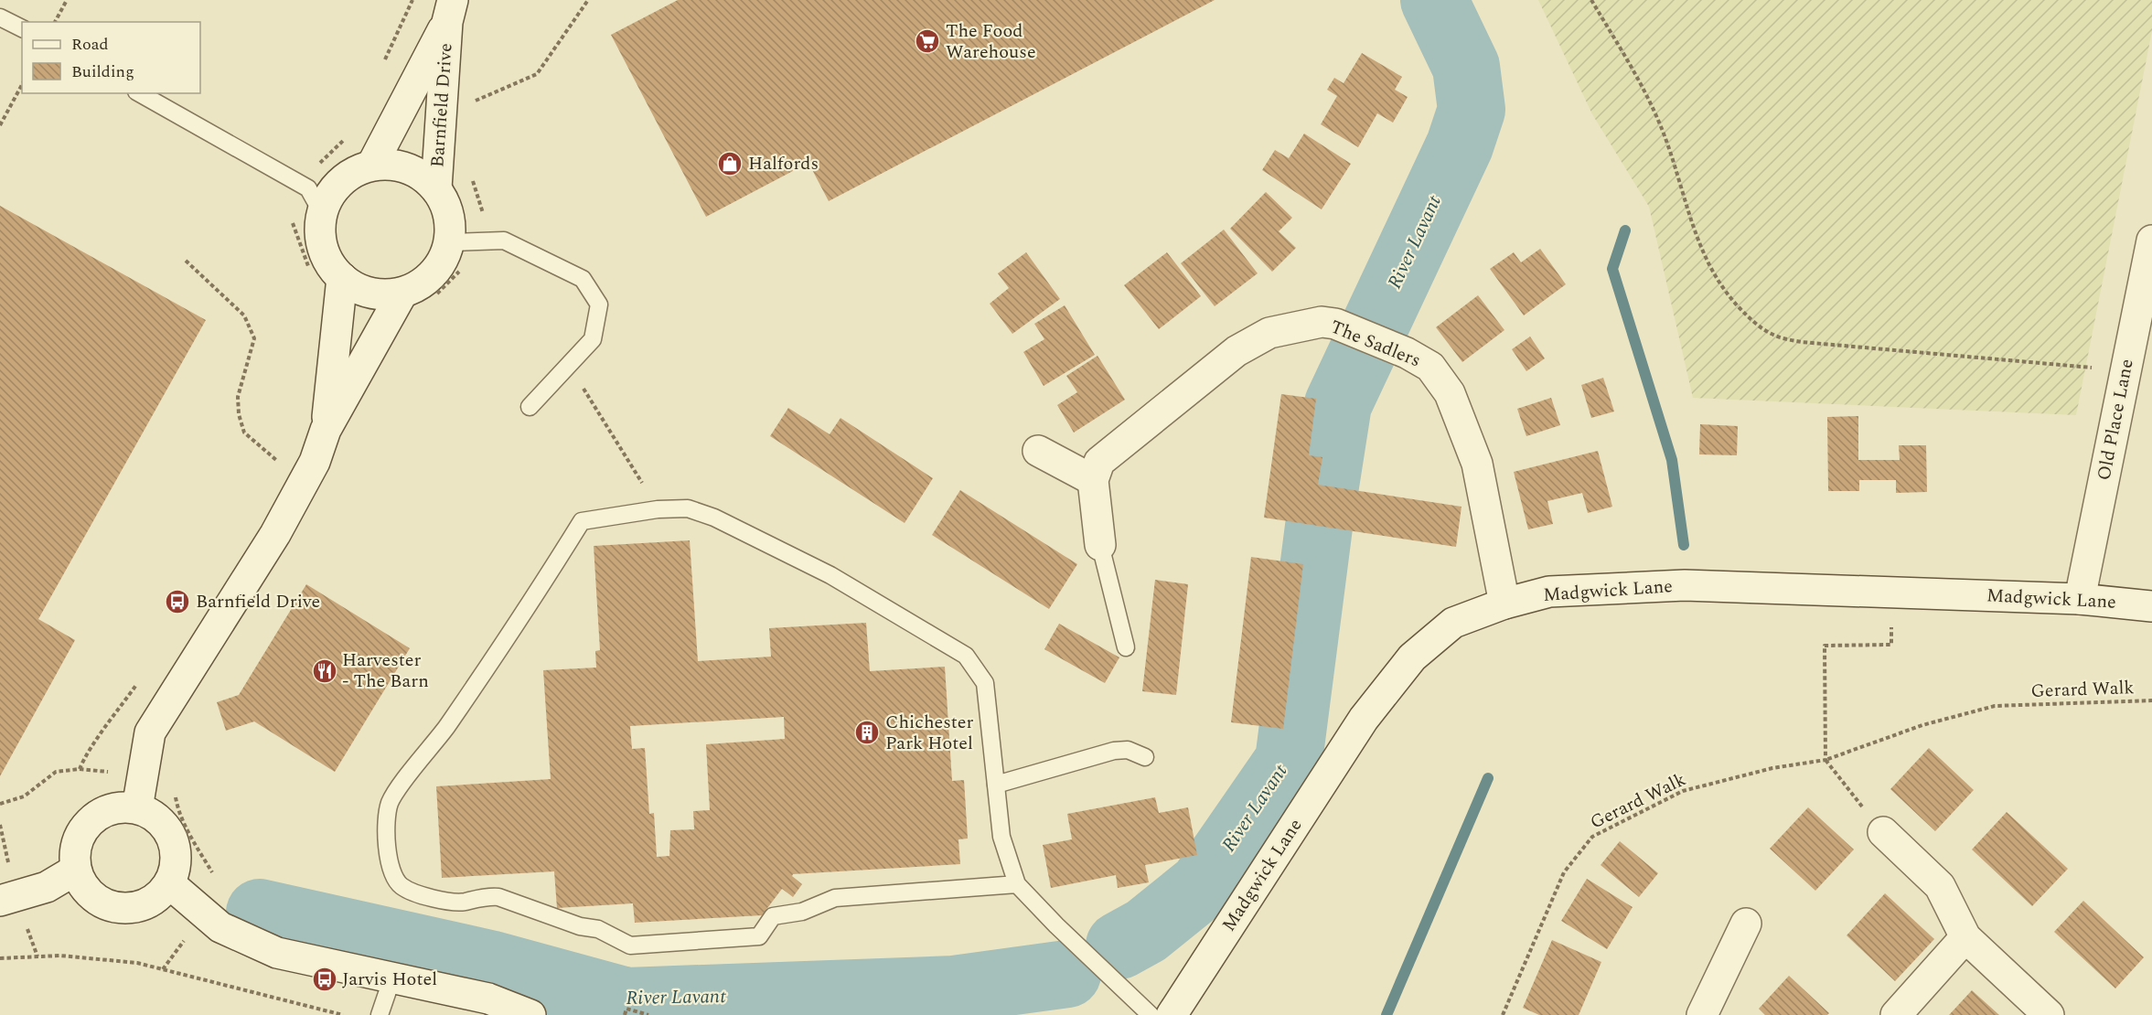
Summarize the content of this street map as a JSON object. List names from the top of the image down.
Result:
{
  "streets": {
    "street": [
      "Barnfield Drive",
      "The Sadlers",
      "Old Place Lane",
      "Madgwick Lane"
    ],
    "path": ["Gerard Walk"]
  },
  "crossings": [
    ["The Sadlers", "Madgwick Lane"],
    ["Old Place Lane", "Madgwick Lane"]
  ],
  "water": ["River Lavant"],
  "places": {
    "supermarket": ["The Food Warehouse"],
    "shop": ["Halfords"],
    "bus stop": ["Barnfield Drive", "Jarvis Hotel"],
    "restaurant": ["Harvester - The Barn"],
    "building": ["Chichester Park Hotel"]
  },
  "legend": ["Road", "Building"]
}
